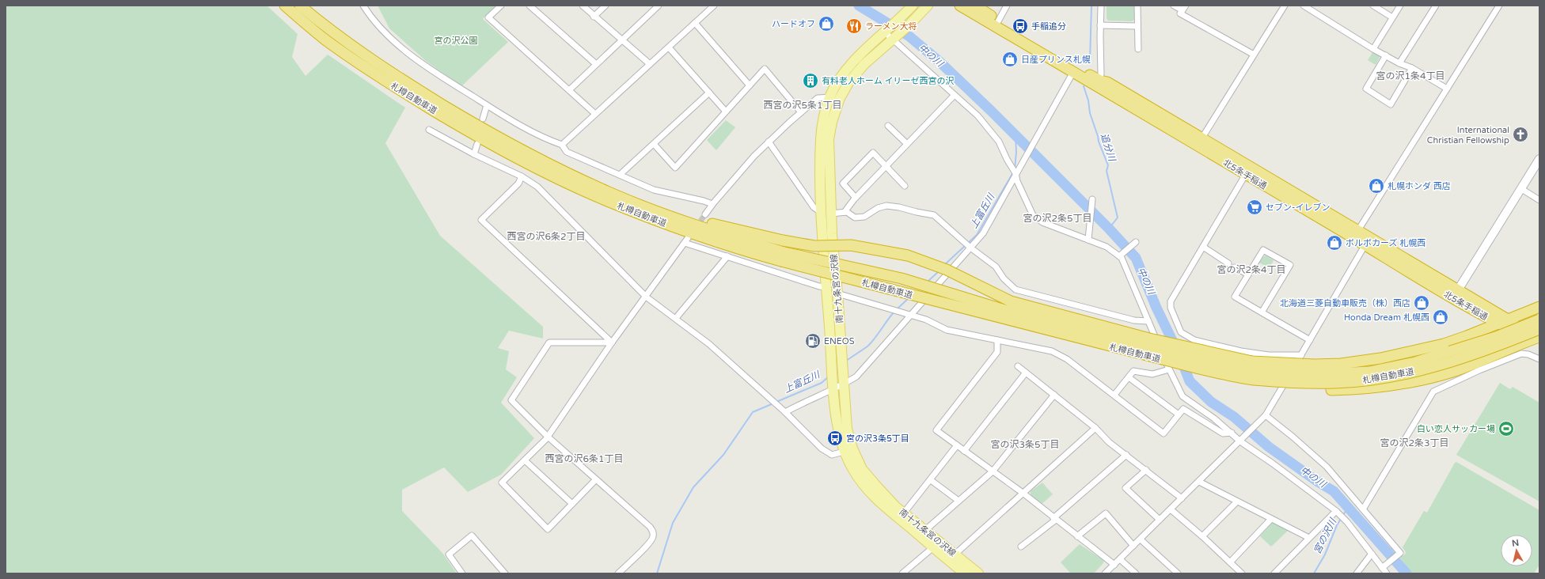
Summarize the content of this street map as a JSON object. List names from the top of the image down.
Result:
{
  "streets": {
    "highway": ["札樽自動車道", "北5条手稲通"],
    "main road": ["南十九条宮の沢線"]
  },
  "districts": [
    "宮の沢1条4丁目",
    "西宮の沢5条1丁目",
    "宮の沢2条5丁目",
    "西宮の沢6条2丁目",
    "宮の沢2条4丁目",
    "宮の沢2条3丁目",
    "宮の沢3条5丁目",
    "西宮の沢6条1丁目"
  ],
  "water": [
    "中の川",
    "追分川",
    "上富丘川",
    "宮の沢川"
  ],
  "parks": ["宮の沢公園"],
  "places": {
    "shop": [
      "ハードオフ",
      "日産プリンス札幌",
      "札幌ホンダ 西店",
      "ボルボカーズ 札幌西",
      "北海道三菱自動車販売（株）西店",
      "Honda Dream 札幌西"
    ],
    "restaurant": ["ラーメン大将"],
    "bus stop": ["手稲追分", "宮の沢3条5丁目"],
    "building": ["有料老人ホーム イリーゼ西宮の沢"],
    "church": ["International Christian Fellowship"],
    "supermarket": ["セブン-イレブン"],
    "fuel station": ["ENEOS"],
    "sports": ["白い恋人サッカー場"]
  },
  "north": "top"
}
